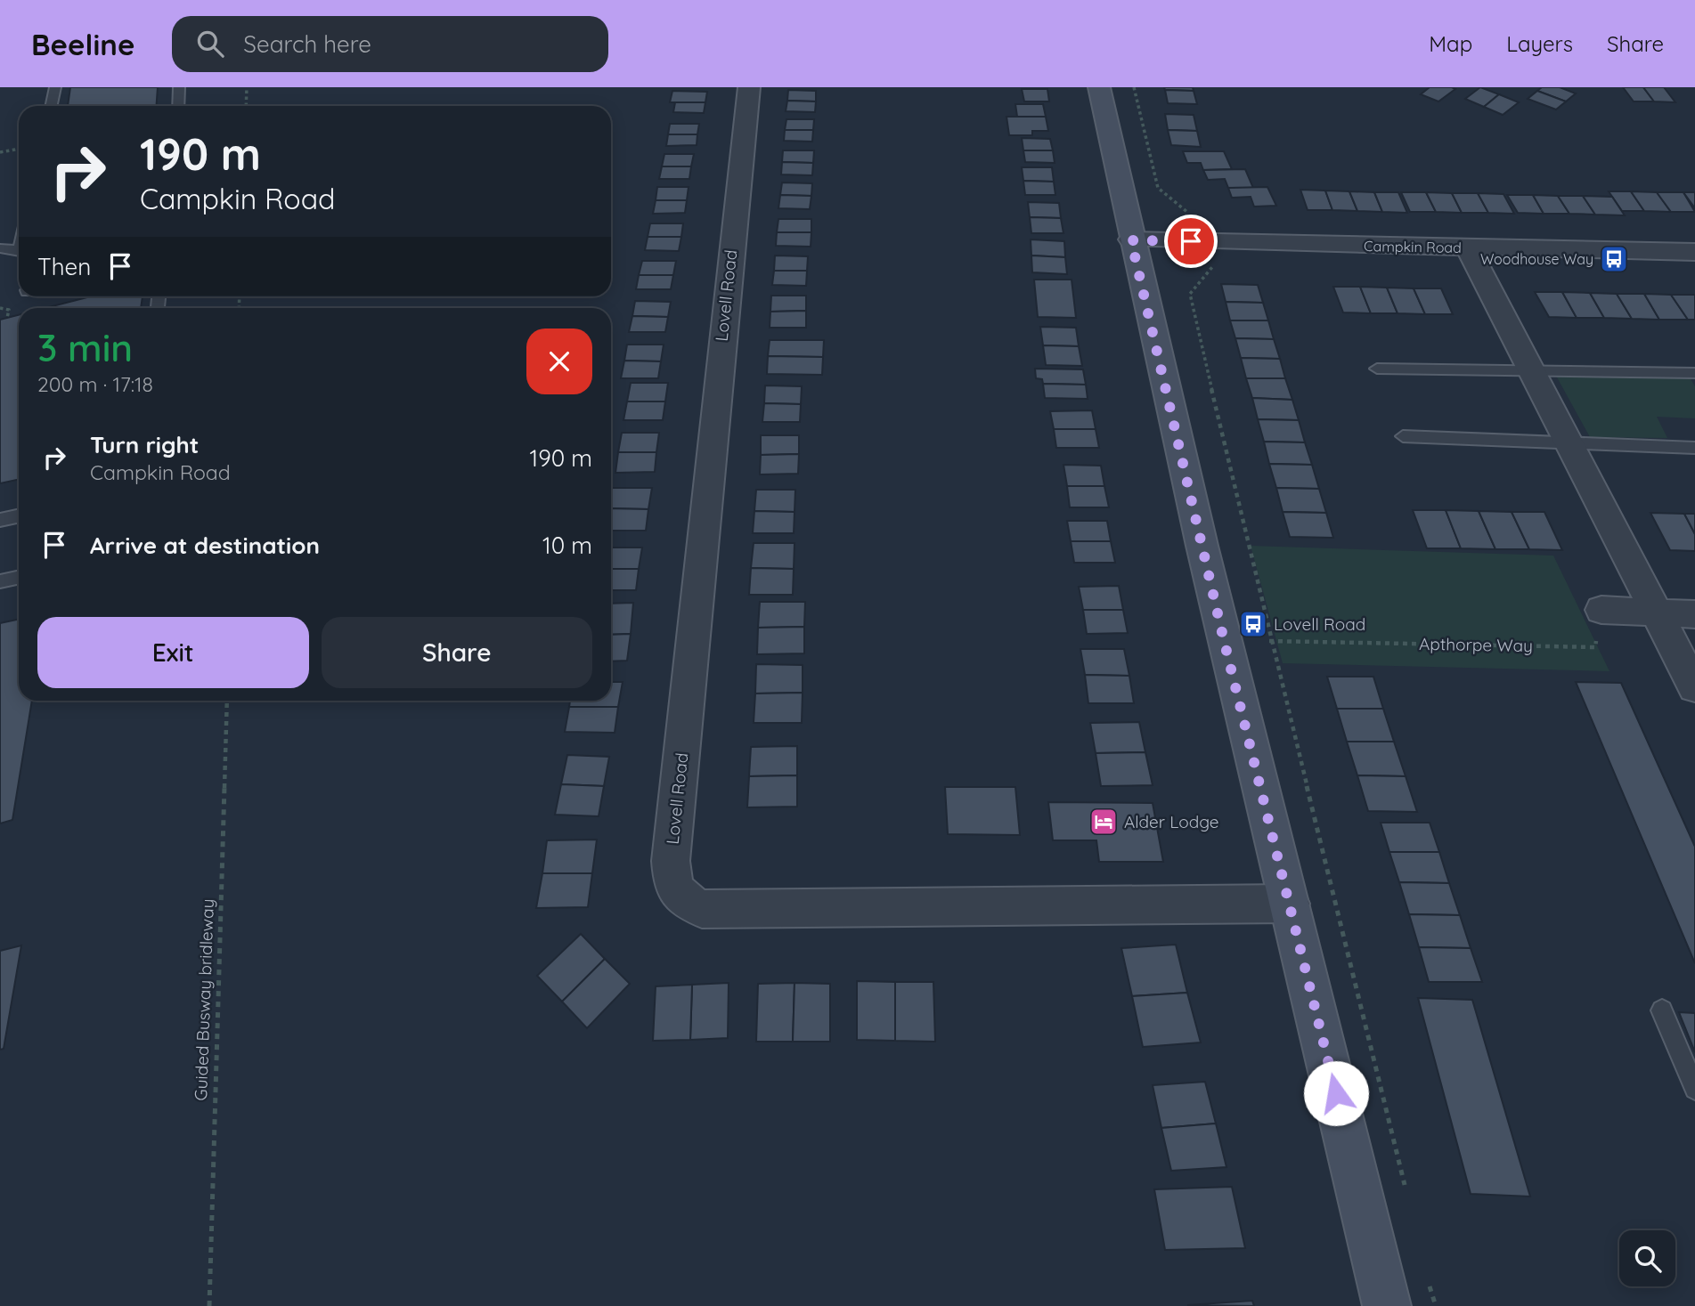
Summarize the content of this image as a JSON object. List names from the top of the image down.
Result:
{
  "streets": {
    "street": ["Campkin Road", "Lovell Road"],
    "path": ["Apthorpe Way", "Guided Busway bridleway"]
  },
  "places": {
    "bus stop": ["Woodhouse Way", "Lovell Road"],
    "hotel": ["Alder Lodge"]
  },
  "page": {
    "header": "Beeline",
    "search": "Search here",
    "nav": ["Map", "Layers", "Share"],
    "turn": ["190 m", "Campkin Road"],
    "then": "Then",
    "heading": ["3 min", "200 m · 17:18"],
    "list": [
      {
        "name": "Turn right",
        "note": "Campkin Road",
        "value": "190 m"
      },
      {
        "name": "Arrive at destination",
        "value": "10 m"
      }
    ],
    "buttons": ["Exit", "Share"]
  }
}
